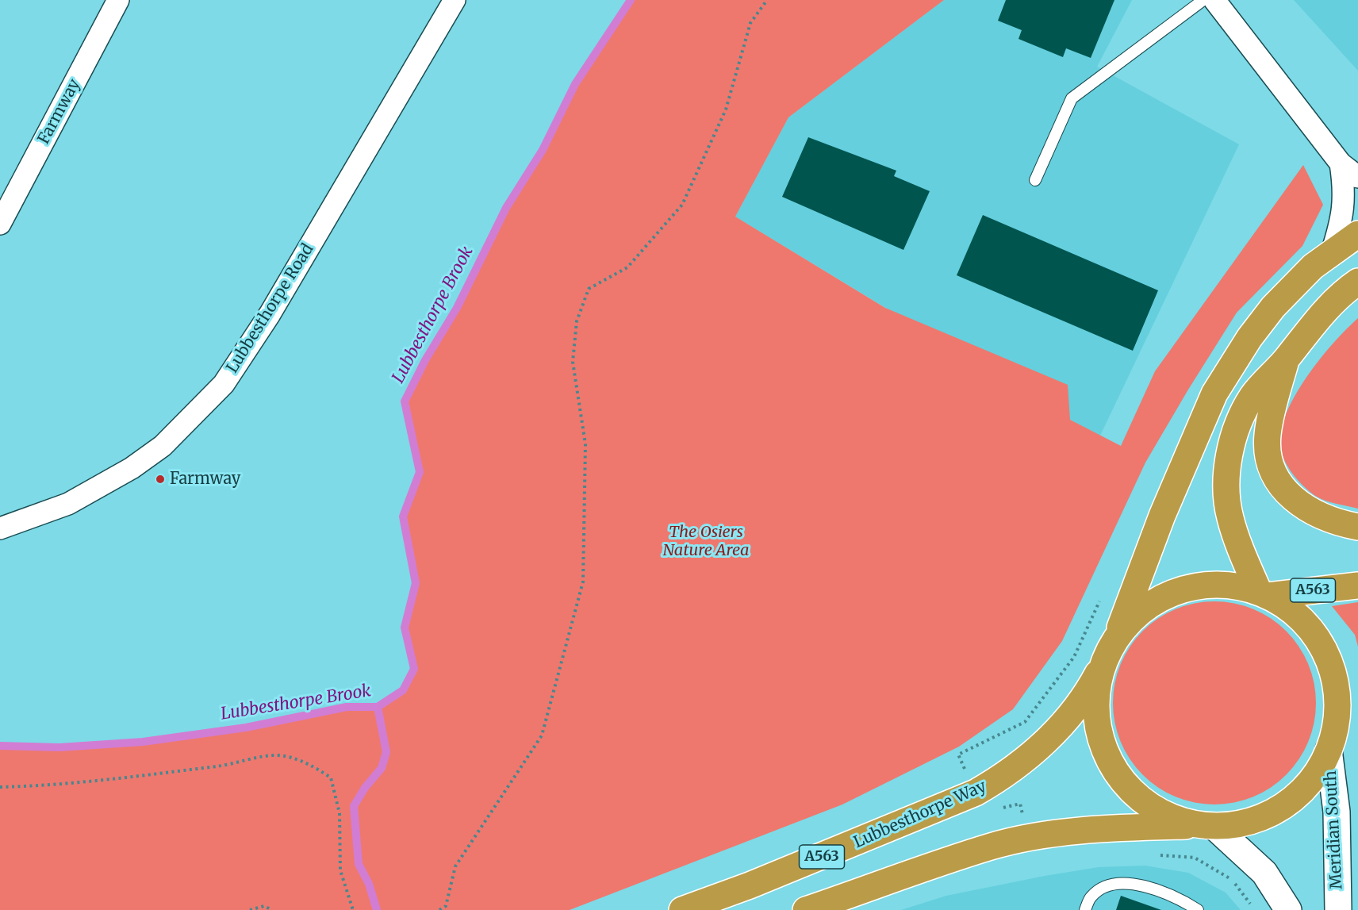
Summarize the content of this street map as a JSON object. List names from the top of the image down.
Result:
{
  "streets": {
    "highway": ["A563", "Lubbesthorpe Way"],
    "street": ["Farmway", "Lubbesthorpe Road", "Meridian South"]
  },
  "water": ["Lubbesthorpe Brook"],
  "parks": ["The Osiers Nature Area"],
  "places": ["Farmway"]
}
